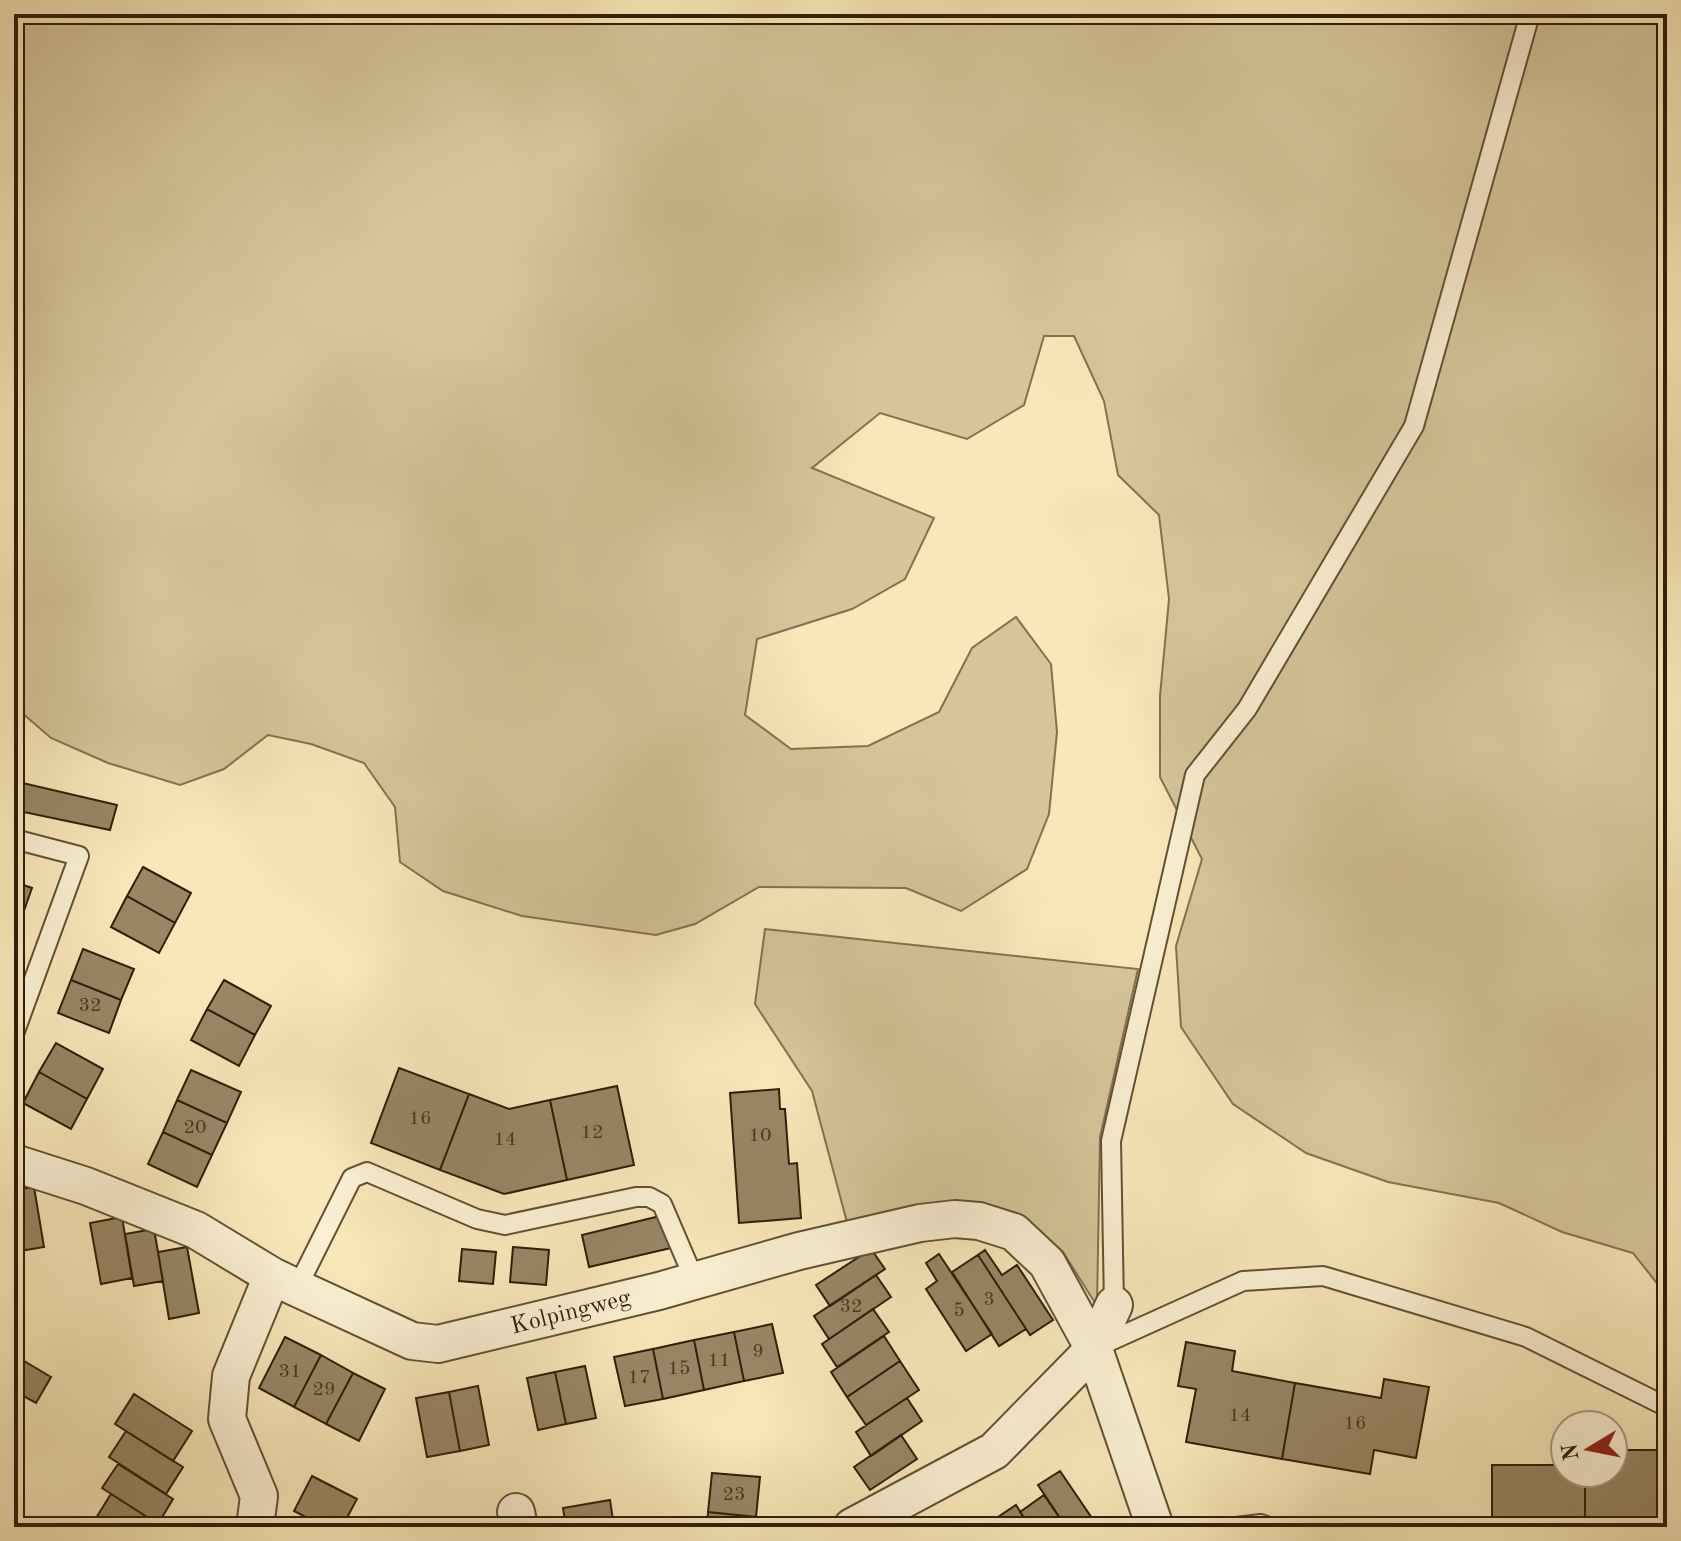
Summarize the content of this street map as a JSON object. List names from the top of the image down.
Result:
{
  "streets": {
    "street": ["Kolpingweg"]
  },
  "house_numbers": [
    "32",
    "16",
    "20",
    "12",
    "10",
    "14",
    "3",
    "32",
    "5",
    "9",
    "11",
    "15",
    "31",
    "17",
    "29",
    "14",
    "16",
    "23"
  ],
  "north": "left"
}
